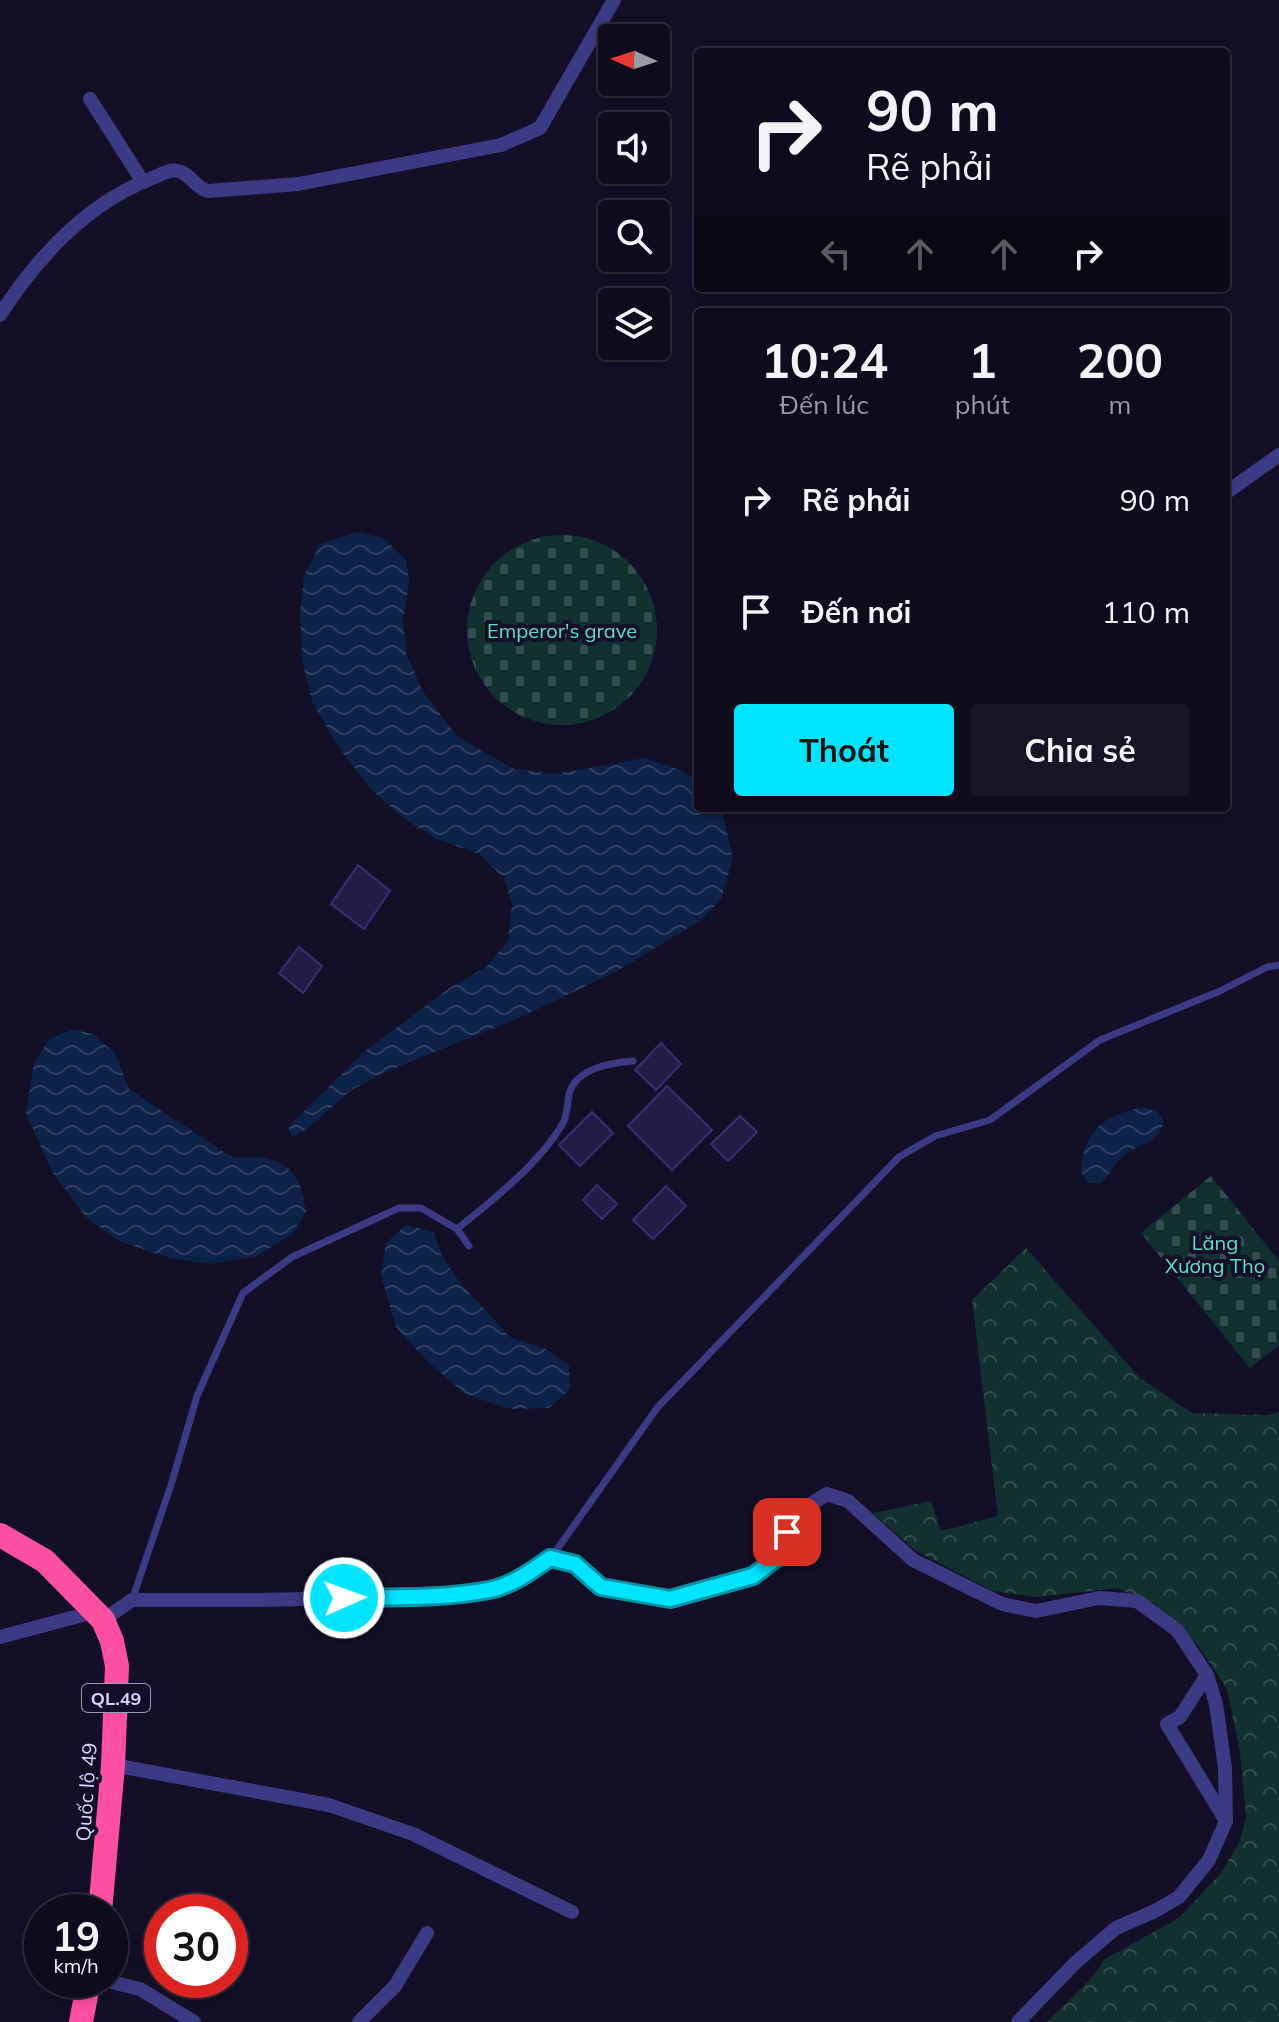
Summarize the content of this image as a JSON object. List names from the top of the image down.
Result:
{
  "streets": {
    "highway": ["QL.49", "Quốc lộ 49"]
  },
  "parks": ["Emperor's grave", "Lăng Xương Thọ"],
  "north": "left",
  "page": {
    "turn": ["90 m", "Rẽ phải"],
    "eta": [
      "10:24",
      "Đến lúc",
      "1",
      "phút",
      "200",
      "m"
    ],
    "list": [
      {
        "name": "Rẽ phải",
        "value": "90 m"
      },
      {
        "name": "Đến nơi",
        "value": "110 m"
      }
    ],
    "buttons": ["Thoát", "Chia sẻ"],
    "speed": "19 km/h",
    "limit": "30"
  }
}
